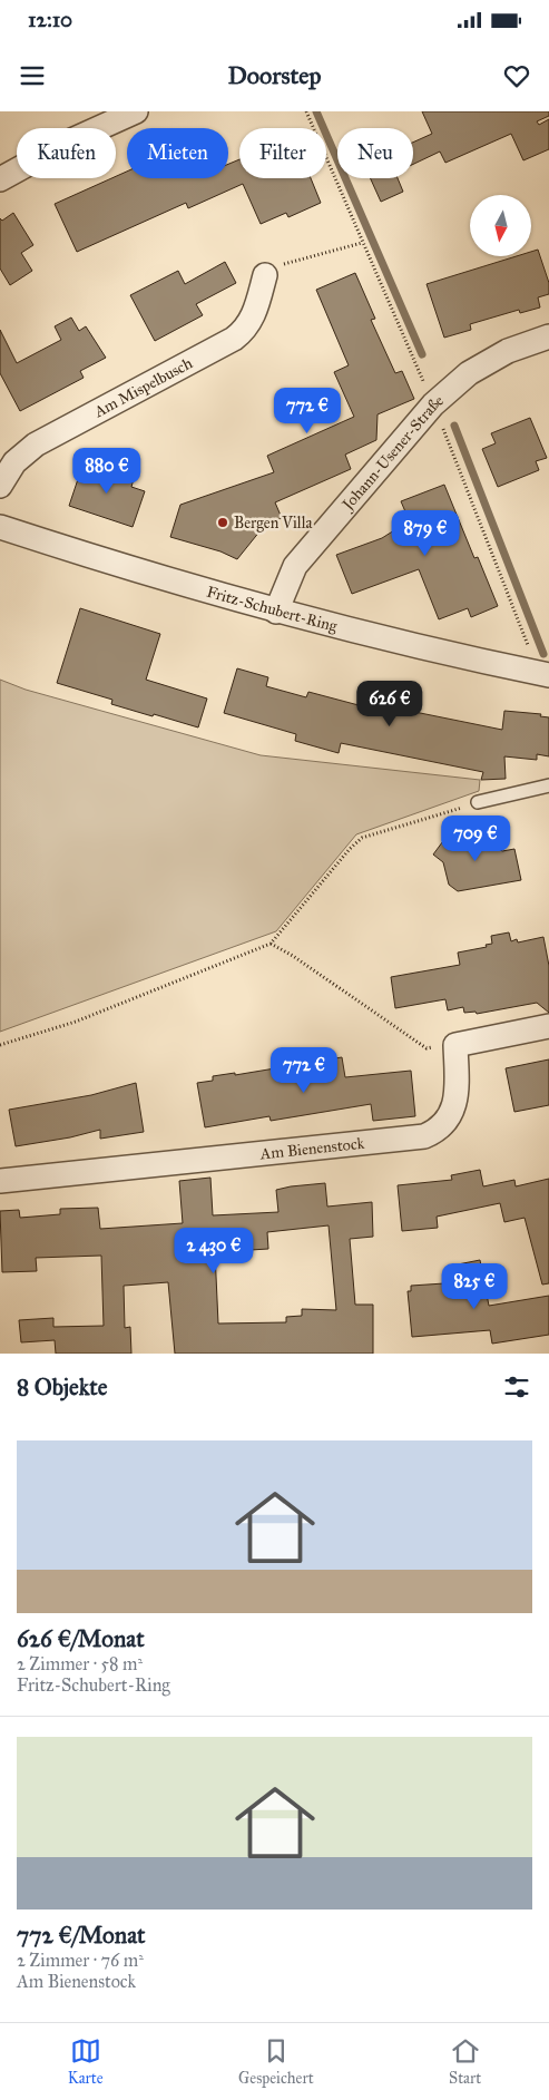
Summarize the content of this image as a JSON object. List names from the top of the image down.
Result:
{
  "streets": {
    "street": [
      "Am Mispelbusch",
      "Johann-Usener-Straße",
      "Fritz-Schubert-Ring",
      "Am Bienenstock"
    ]
  },
  "crossings": [
    ["Johann-Usener-Straße", "Fritz-Schubert-Ring"]
  ],
  "places": ["Bergen Villa"],
  "north": "bottom",
  "page": {
    "status": "12:10",
    "header": "Doorstep",
    "chip": [
      "Kaufen",
      "Mieten",
      "Filter",
      "Neu"
    ],
    "price": [
      "772 €",
      "880 €",
      "879 €",
      "626 €",
      "709 €",
      "772 €",
      "2 430 €",
      "825 €"
    ],
    "heading": "8 Objekte",
    "list": [
      {
        "name": "626 €/Monat",
        "note": "2 Zimmer · 58 m² · Fritz-Schubert-Ring"
      },
      {
        "name": "772 €/Monat",
        "note": "2 Zimmer · 76 m² · Am Bienenstock"
      }
    ],
    "tabs": ["Karte", "Gespeichert", "Start"]
  }
}
